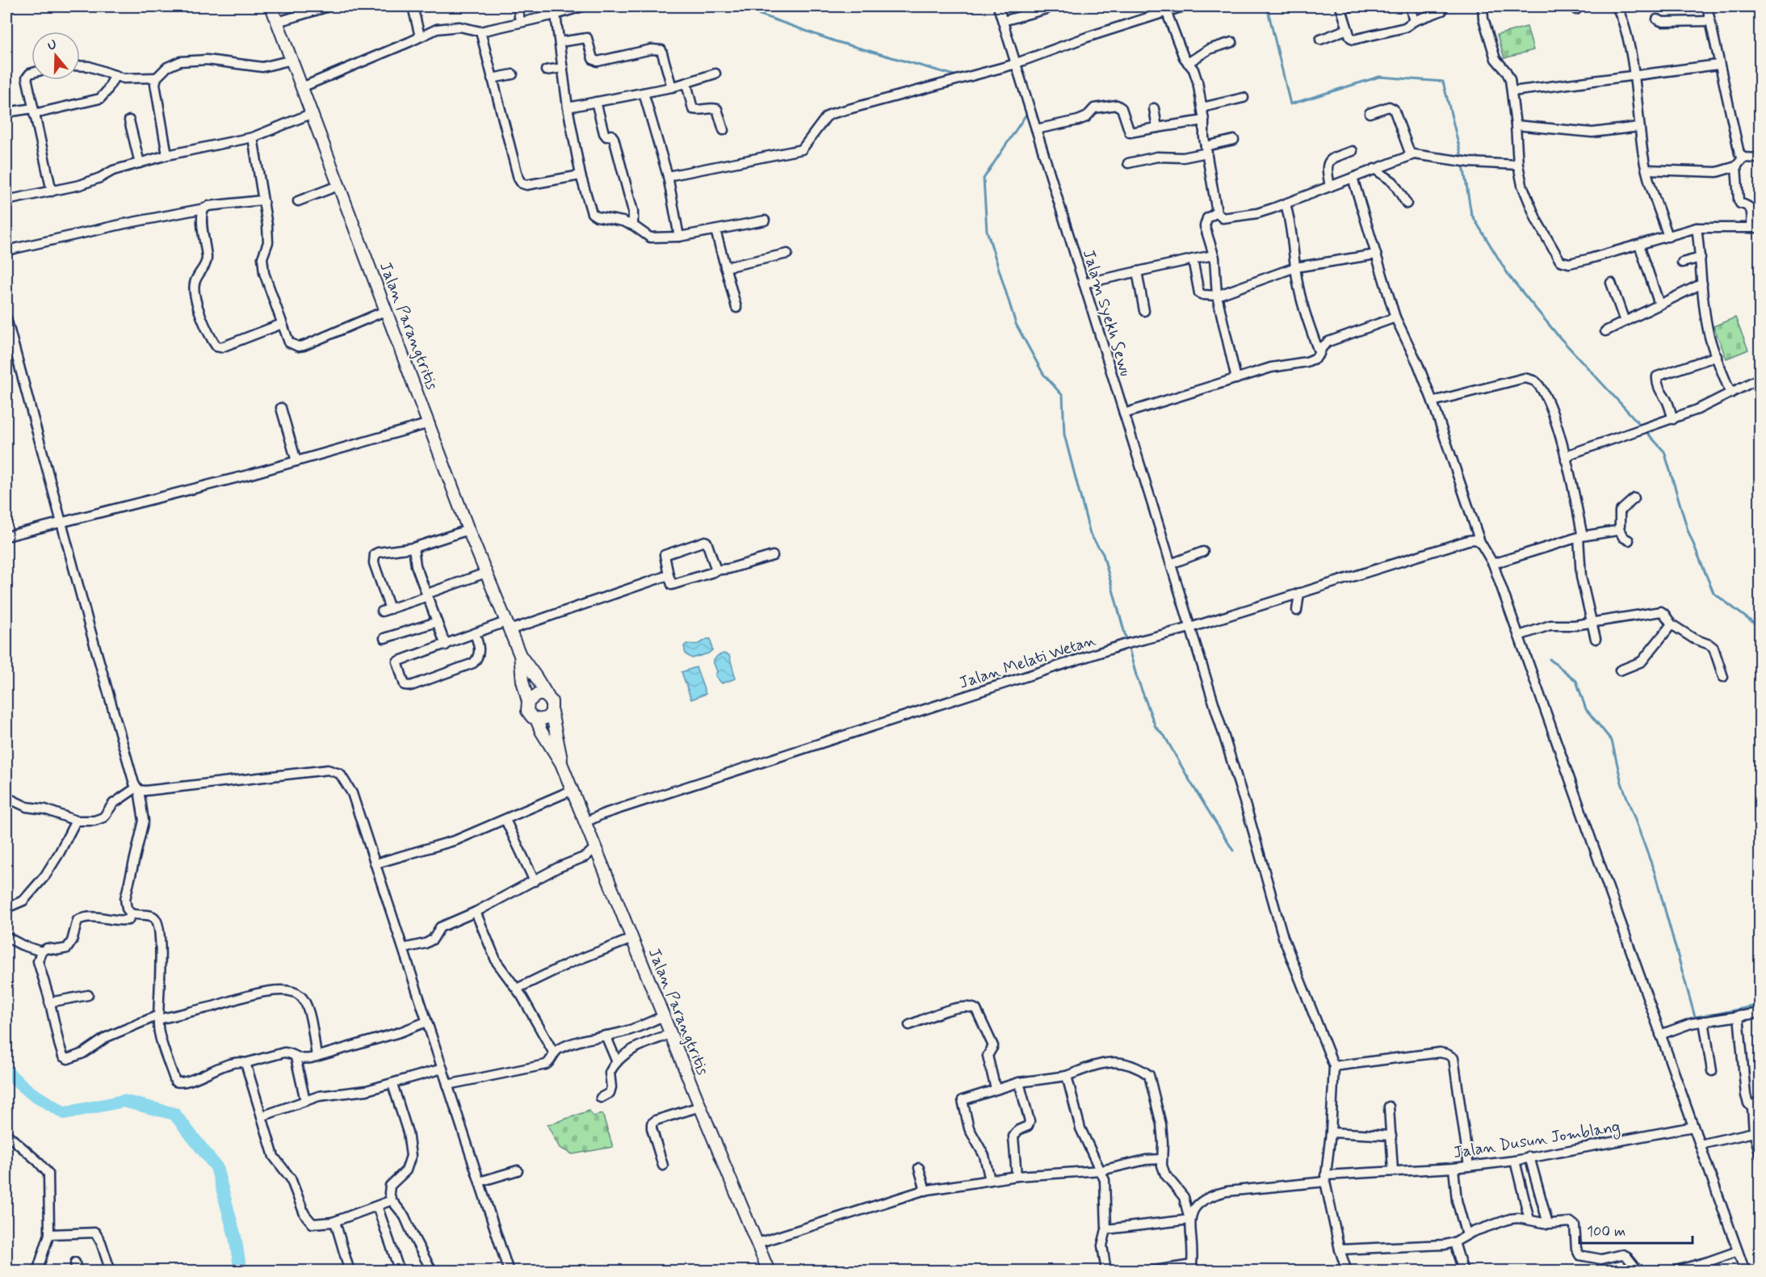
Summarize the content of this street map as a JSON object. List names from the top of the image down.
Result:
{
  "streets": {
    "main road": ["Jalan Parangtritis"],
    "street": ["Jalam Syekh Sewu", "Jalan Melati Wetan", "Jalan Dusun Jomblang"]
  },
  "crossings": [
    ["Jalam Syekh Sewu", "Jalan Melati Wetan"],
    ["Jalan Parangtritis", "Jalan Melati Wetan"]
  ],
  "scale_bar": "100 m",
  "north": "top"
}
